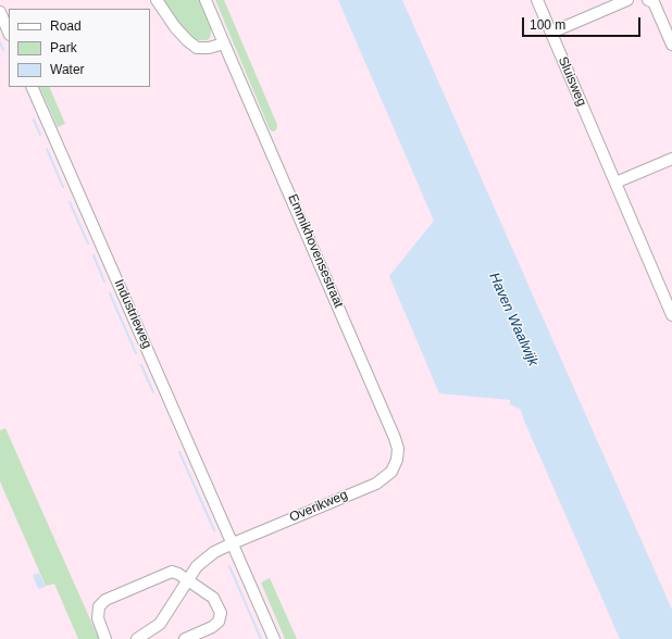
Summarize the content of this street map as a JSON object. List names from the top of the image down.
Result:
{
  "streets": {
    "street": [
      "Sluisweg",
      "Emmikhovensestraat",
      "Industrieweg",
      "Overikweg"
    ]
  },
  "crossings": [
    ["Emmikhovensestraat", "Overikweg"],
    ["Industrieweg", "Overikweg"]
  ],
  "water": ["Haven Waalwijk"],
  "legend": ["Road", "Park", "Water"],
  "scale_bar": "100 m"
}
